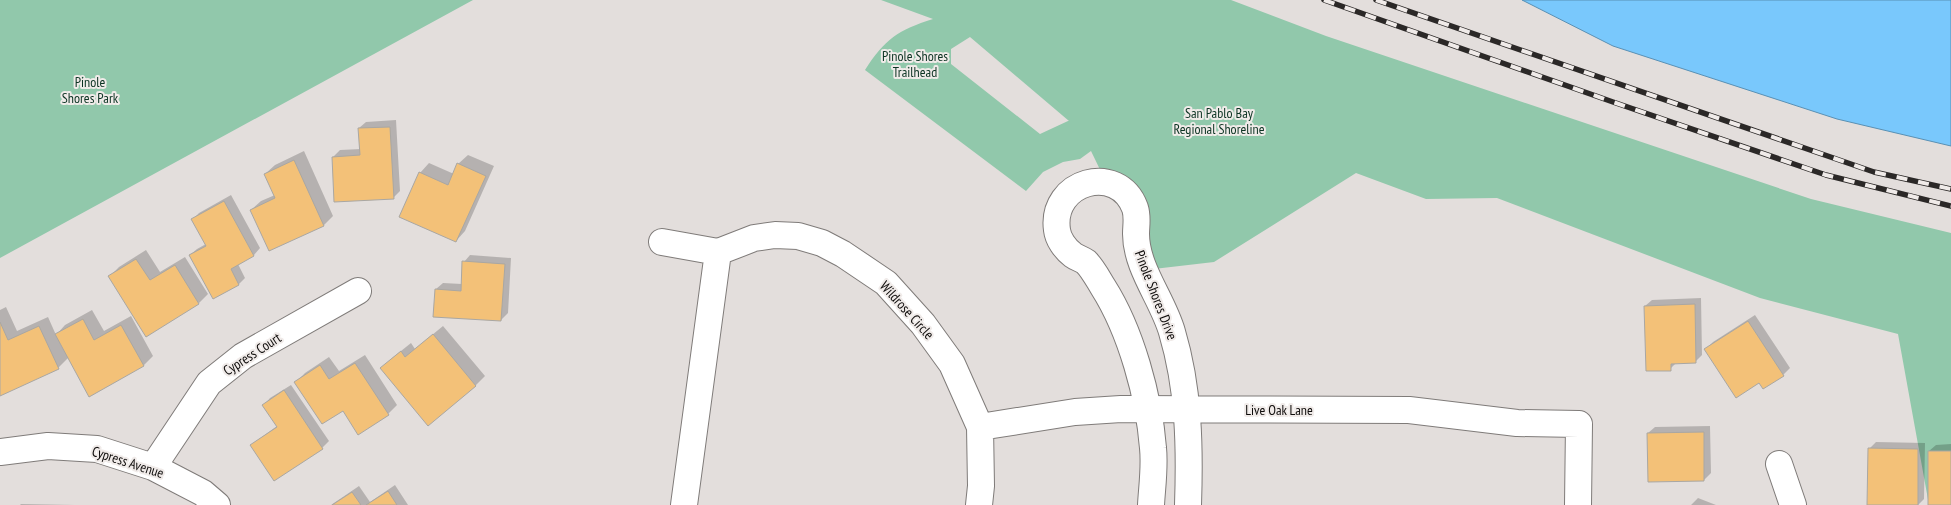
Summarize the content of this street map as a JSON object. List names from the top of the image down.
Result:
{
  "streets": {
    "street": [
      "Pinole Shores Drive",
      "Wildrose Circle",
      "Cypress Court",
      "Live Oak Lane",
      "Cypress Avenue"
    ]
  },
  "crossings": [
    ["Pinole Shores Drive", "Live Oak Lane"],
    ["Wildrose Circle", "Live Oak Lane"],
    ["Cypress Court", "Cypress Avenue"]
  ],
  "parks": ["Pinole Shores Trailhead", "Pinole Shores Park", "San Pablo Bay Regional Shoreline"]
}
